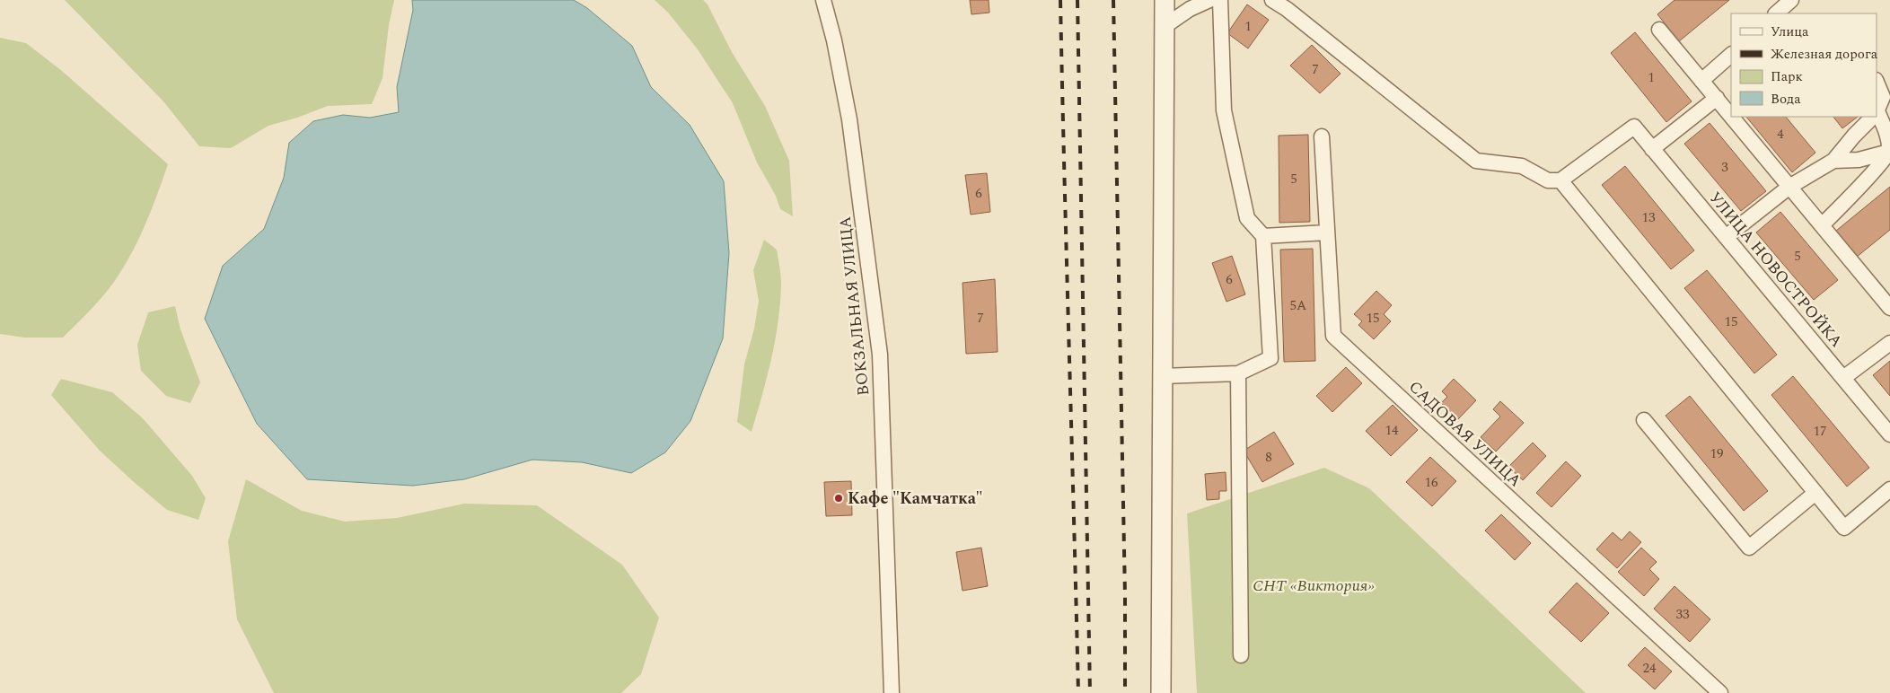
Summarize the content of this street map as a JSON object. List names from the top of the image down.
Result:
{
  "streets": {
    "street": ["УЛИЦА НОВОСТРОЙКА", "ВОКЗАЛЬНАЯ УЛИЦА", "САДОВАЯ УЛИЦА"]
  },
  "parks": ["СНТ «Виктория»"],
  "places": ["Кафе \"Камчатка\""],
  "house_numbers": [
    "1",
    "7",
    "1",
    "4",
    "3",
    "5",
    "6",
    "13",
    "5",
    "6",
    "5А",
    "7",
    "15",
    "15",
    "14",
    "17",
    "19",
    "8",
    "16",
    "33",
    "24"
  ],
  "legend": [
    "Улица",
    "Железная дорога",
    "Парк",
    "Вода"
  ]
}
